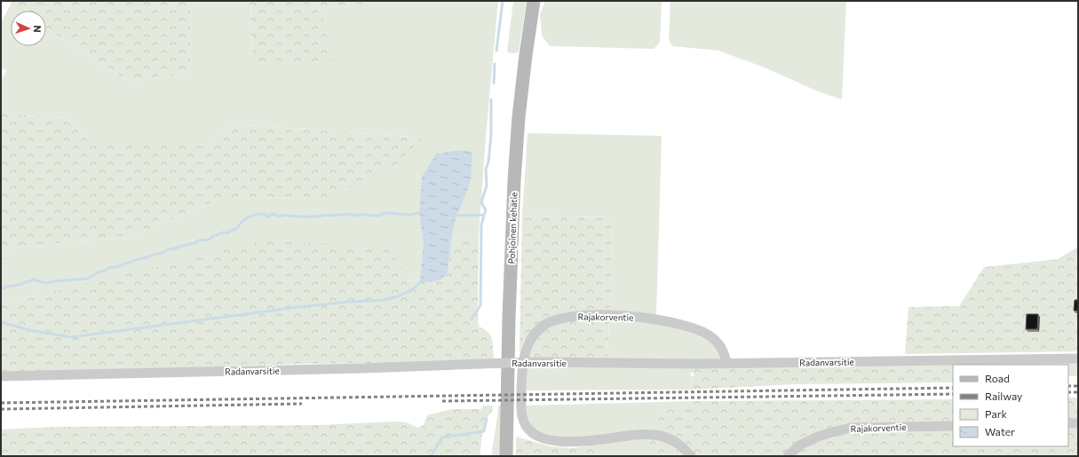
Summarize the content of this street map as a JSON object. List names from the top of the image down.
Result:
{
  "streets": {
    "main road": ["Pohjoinen kehätie"],
    "street": ["Rajakorventie", "Radanvarsitie"]
  },
  "crossings": [
    ["Rajakorventie", "Radanvarsitie"]
  ],
  "legend": [
    "Road",
    "Railway",
    "Park",
    "Water"
  ],
  "north": "right"
}
